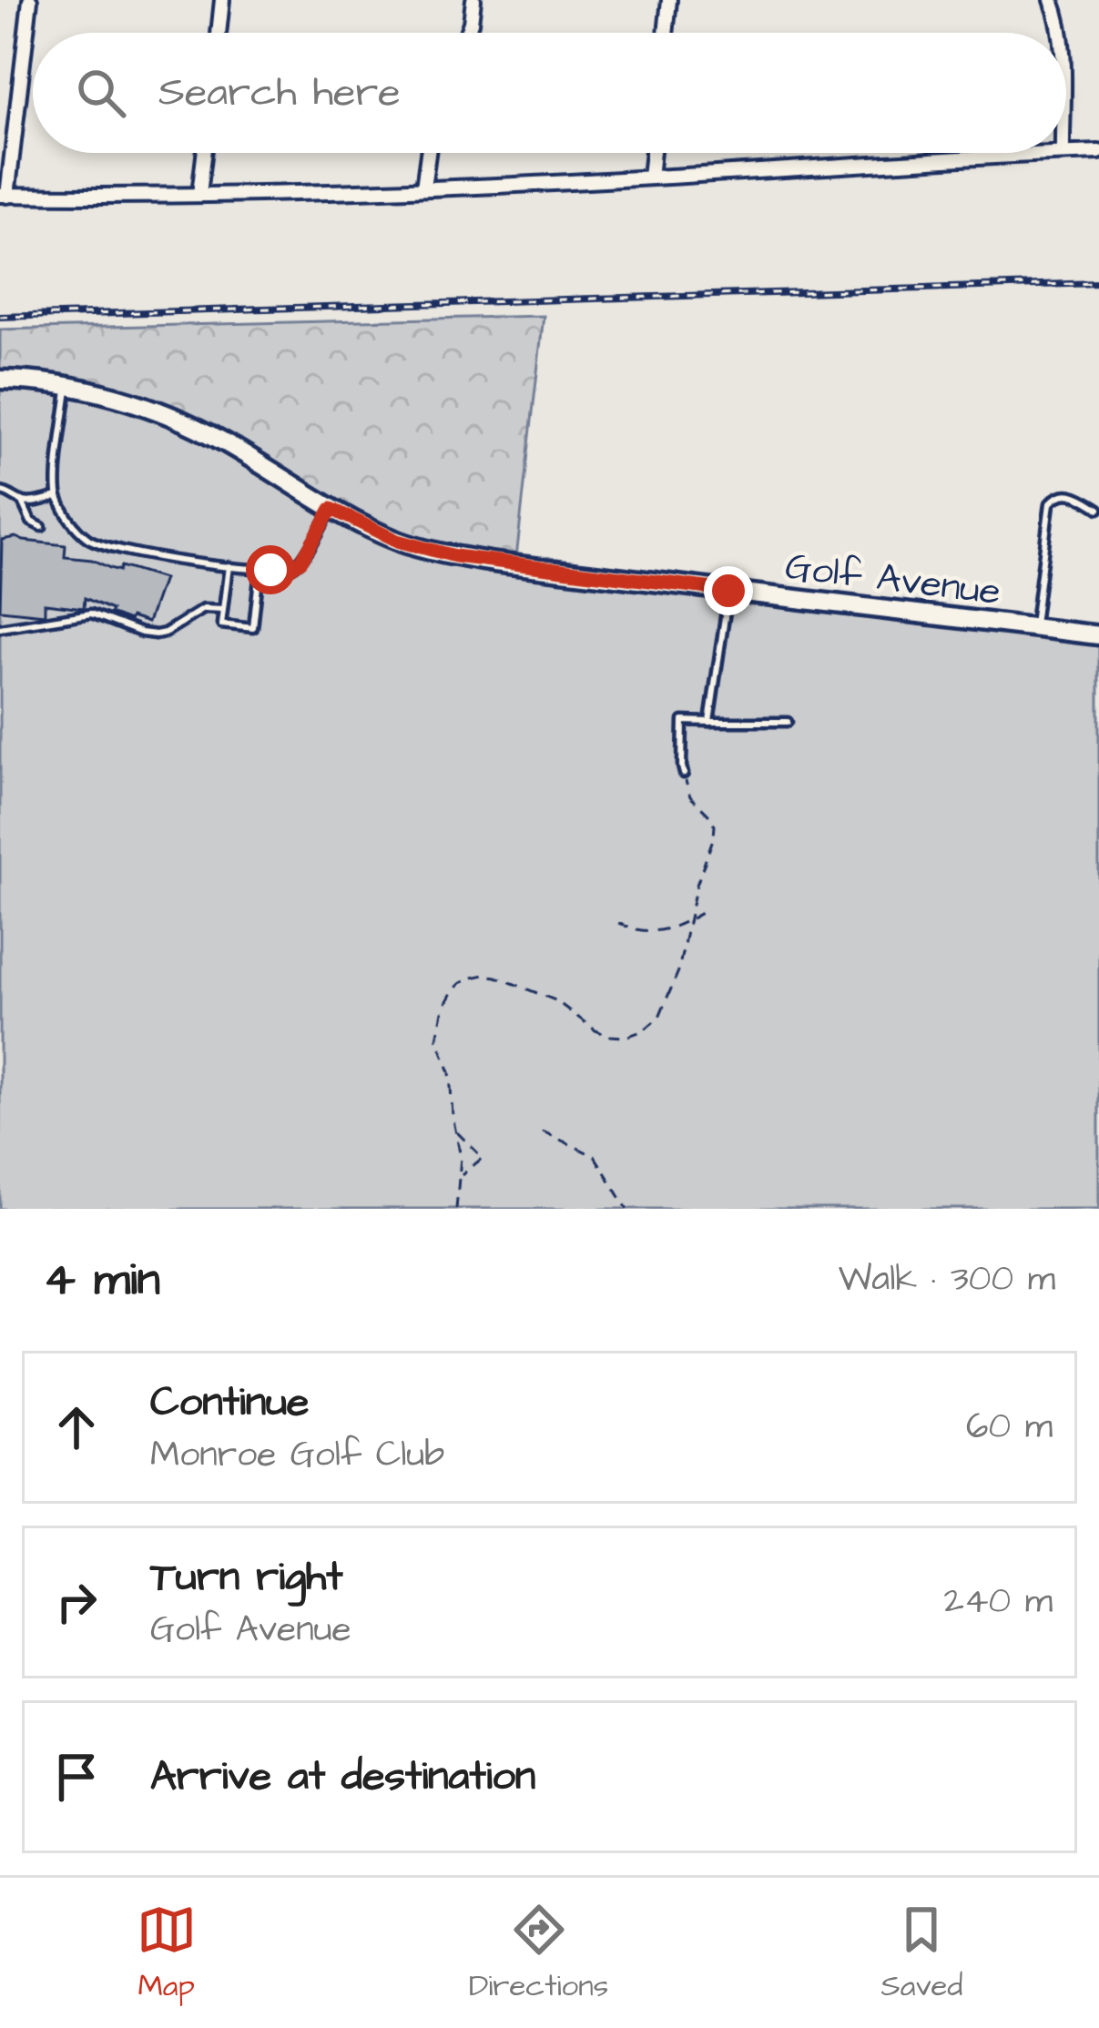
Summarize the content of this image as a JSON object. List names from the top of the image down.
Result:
{
  "streets": {
    "street": ["Golf Avenue"]
  },
  "page": {
    "search": "Search here",
    "heading": ["4 min", "Walk · 300 m"],
    "list": [
      ["Continue", "Monroe Golf Club", "60 m"],
      ["Turn right", "Golf Avenue", "240 m"],
      "Arrive at destination"
    ],
    "nav": ["Map", "Directions", "Saved"]
  }
}
